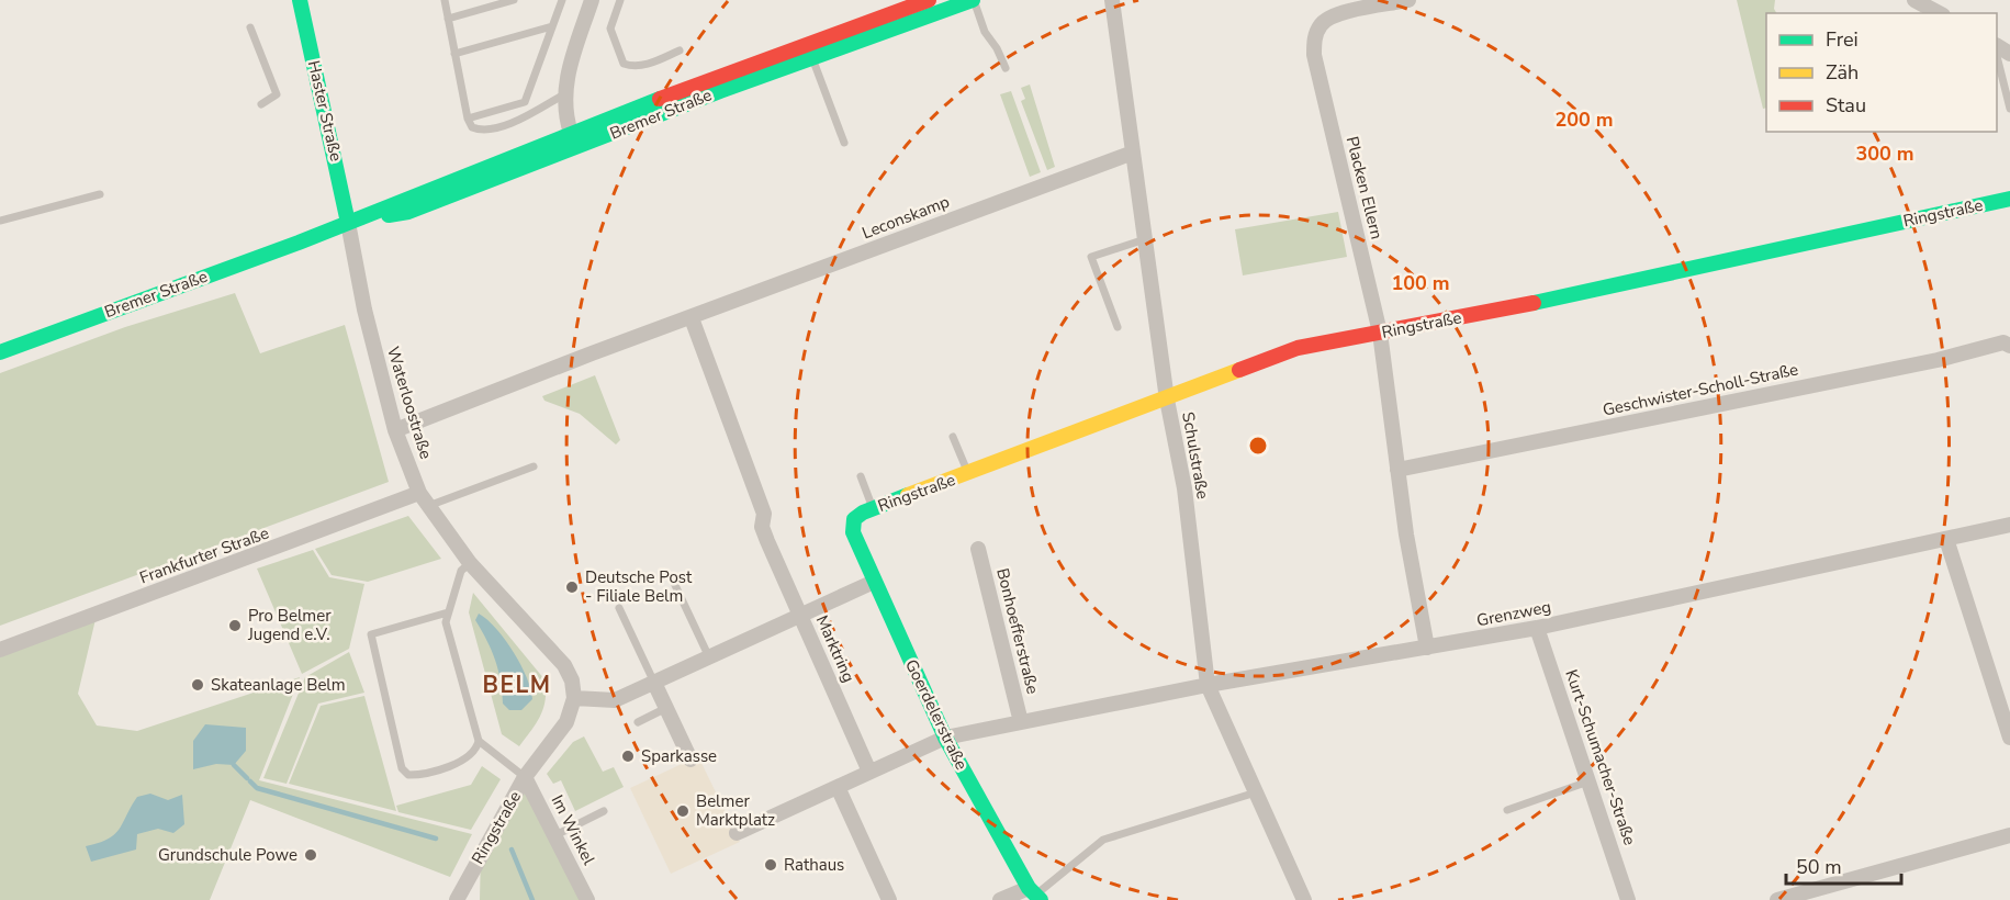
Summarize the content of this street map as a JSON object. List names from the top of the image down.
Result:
{
  "streets": {
    "street": [
      "Haster Straße",
      "Bremer Straße",
      "Placken Ellern",
      "Ringstraße",
      "Leconskamp",
      "Geschwister-Scholl-Straße",
      "Waterloostraße",
      "Schulstraße",
      "Frankfurter Straße",
      "Grenzweg",
      "Bonhoefferstraße",
      "Marktring",
      "Goerdelerstraße",
      "Kurt-Schumacher-Straße",
      "Im Winkel"
    ]
  },
  "crossings": [
    ["Haster Straße", "Bremer Straße"],
    ["Haster Straße", "Waterloostraße"],
    ["Bremer Straße", "Waterloostraße"],
    ["Placken Ellern", "Ringstraße"],
    ["Placken Ellern", "Geschwister-Scholl-Straße"],
    ["Placken Ellern", "Grenzweg"],
    ["Ringstraße", "Waterloostraße"],
    ["Ringstraße", "Schulstraße"],
    ["Ringstraße", "Goerdelerstraße"],
    ["Ringstraße", "Im Winkel"],
    ["Leconskamp", "Waterloostraße"],
    ["Leconskamp", "Schulstraße"],
    ["Leconskamp", "Marktring"],
    ["Waterloostraße", "Frankfurter Straße"],
    ["Schulstraße", "Grenzweg"],
    ["Grenzweg", "Bonhoefferstraße"],
    ["Grenzweg", "Kurt-Schumacher-Straße"]
  ],
  "districts": ["BELM"],
  "places": [
    "Deutsche Post - Filiale Belm",
    "Pro Belmer Jugend e.V.",
    "Skateanlage Belm",
    "Sparkasse",
    "Belmer Marktplatz",
    "Grundschule Powe",
    "Rathaus"
  ],
  "legend": ["Frei", "Zäh", "Stau"],
  "scale_bar": "50 m",
  "rings": ["200 m", "300 m", "100 m"]
}
